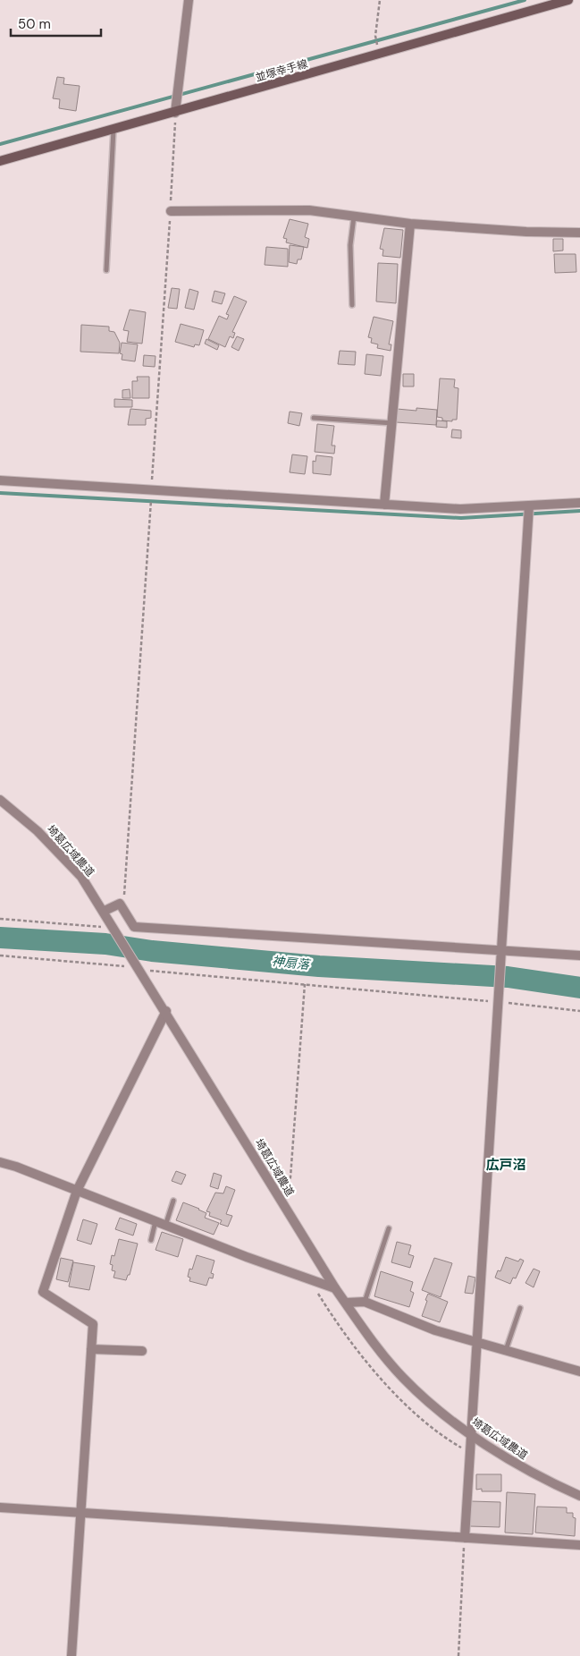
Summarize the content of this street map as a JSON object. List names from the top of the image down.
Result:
{
  "streets": {
    "main road": ["並塚幸手線"],
    "street": ["埼葛広域農道"]
  },
  "districts": ["広戸沼"],
  "water": ["神扇落"],
  "scale_bar": "50 m"
}
